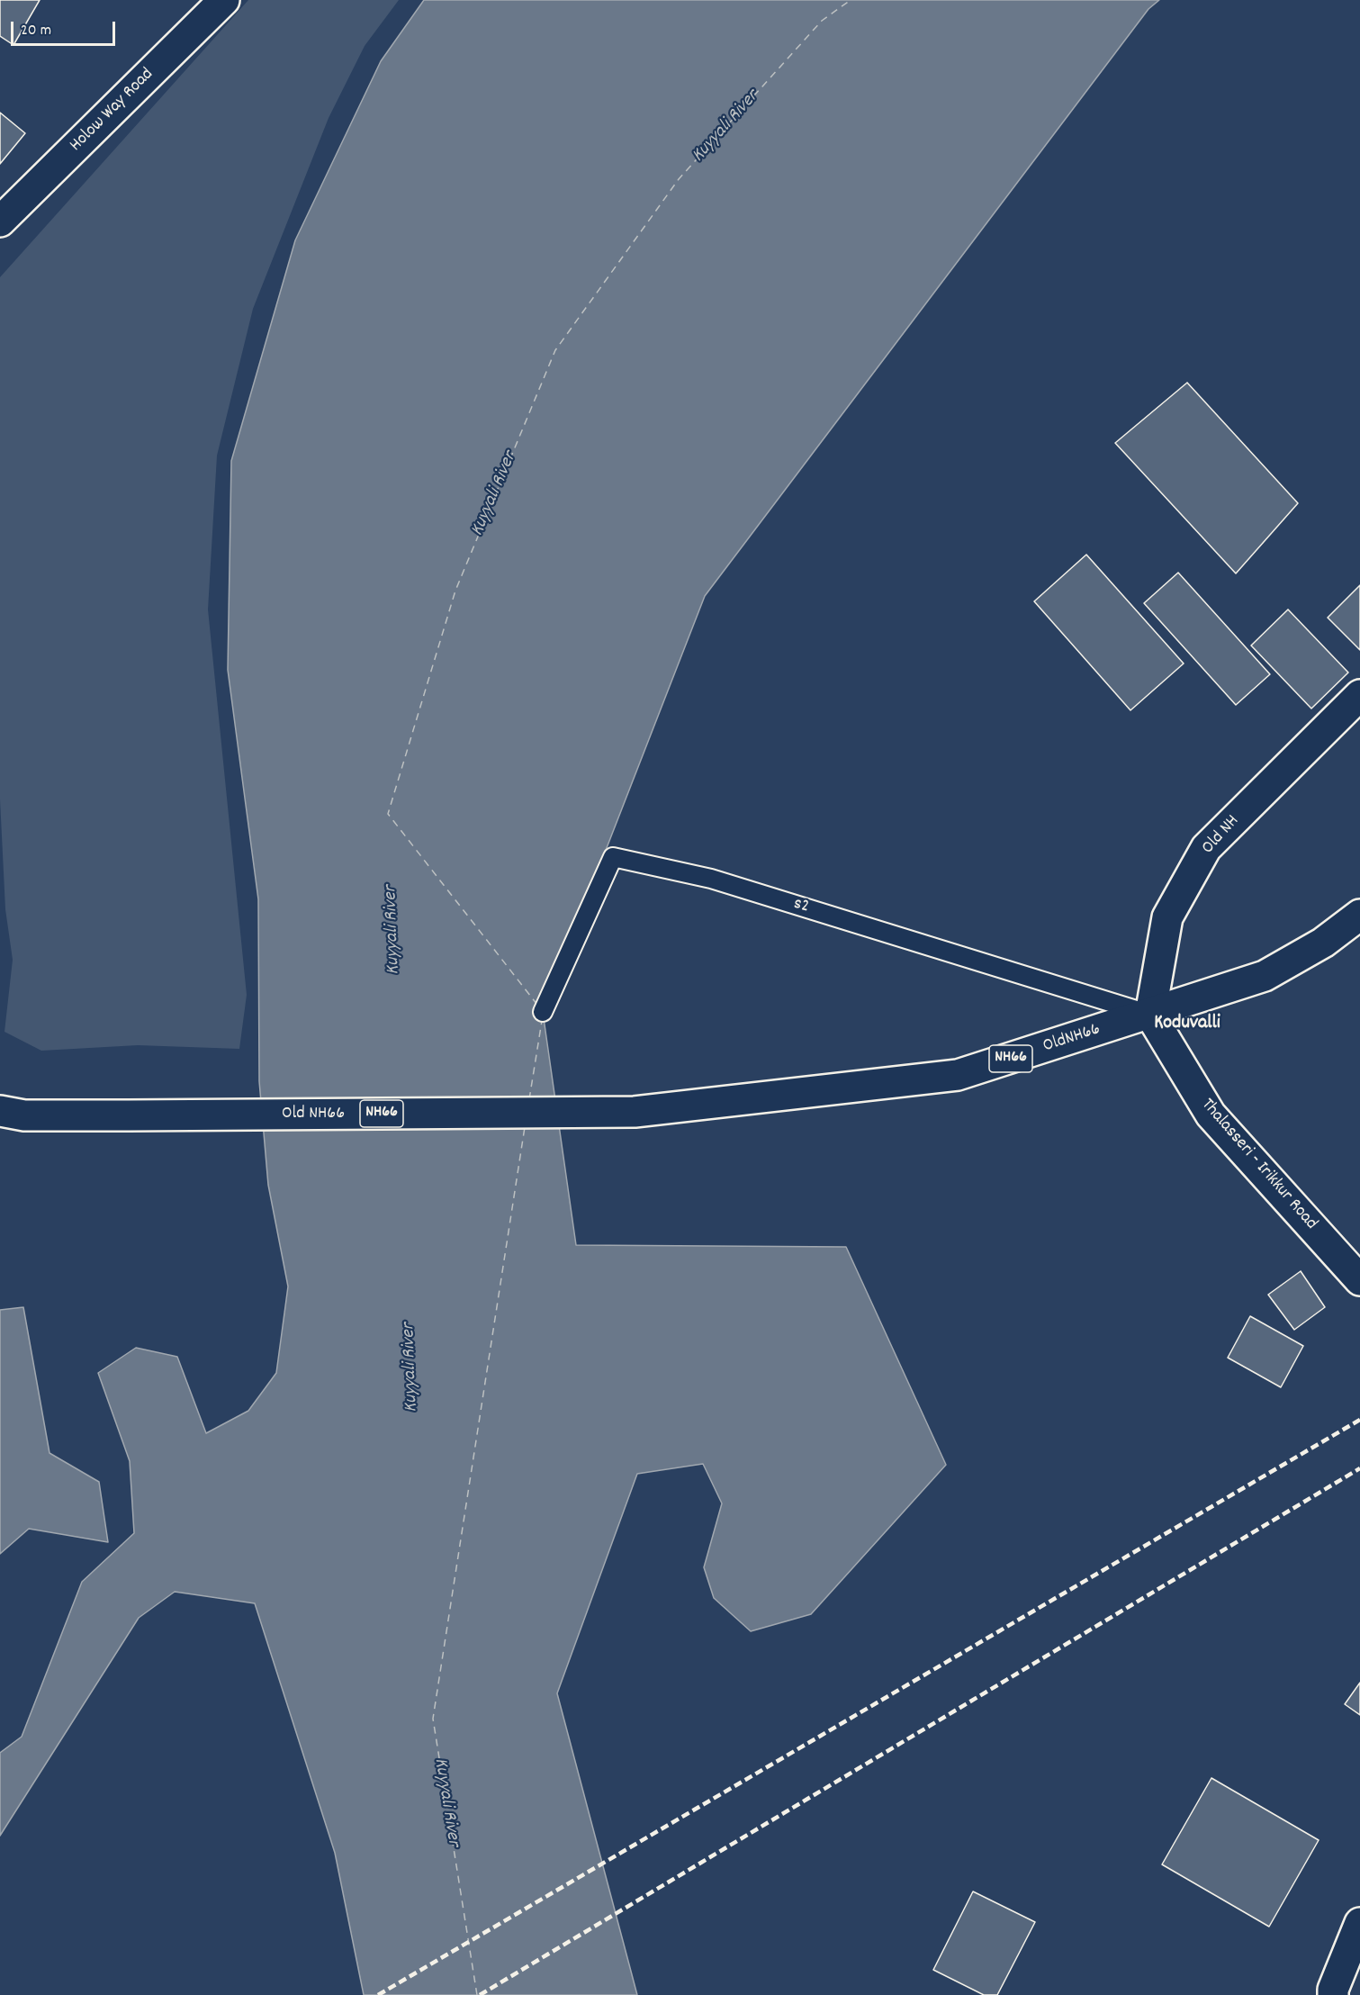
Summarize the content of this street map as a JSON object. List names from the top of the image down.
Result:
{
  "streets": {
    "main road": [
      "Holow Way Road",
      "Old NH",
      "OldNH66",
      "NH66",
      "Old NH66",
      "Thalasseri - Irikkur Road"
    ],
    "lane": ["s2"]
  },
  "crossings": [
    ["Old NH", "s2"],
    ["Old NH", "OldNH66"],
    ["Old NH", "Thalasseri - Irikkur Road"],
    ["s2", "OldNH66"],
    ["s2", "Thalasseri - Irikkur Road"],
    ["OldNH66", "Old NH66"],
    ["OldNH66", "Thalasseri - Irikkur Road"]
  ],
  "districts": ["Koduvalli"],
  "water": ["Kuyyali River"],
  "scale_bar": "20 m"
}
